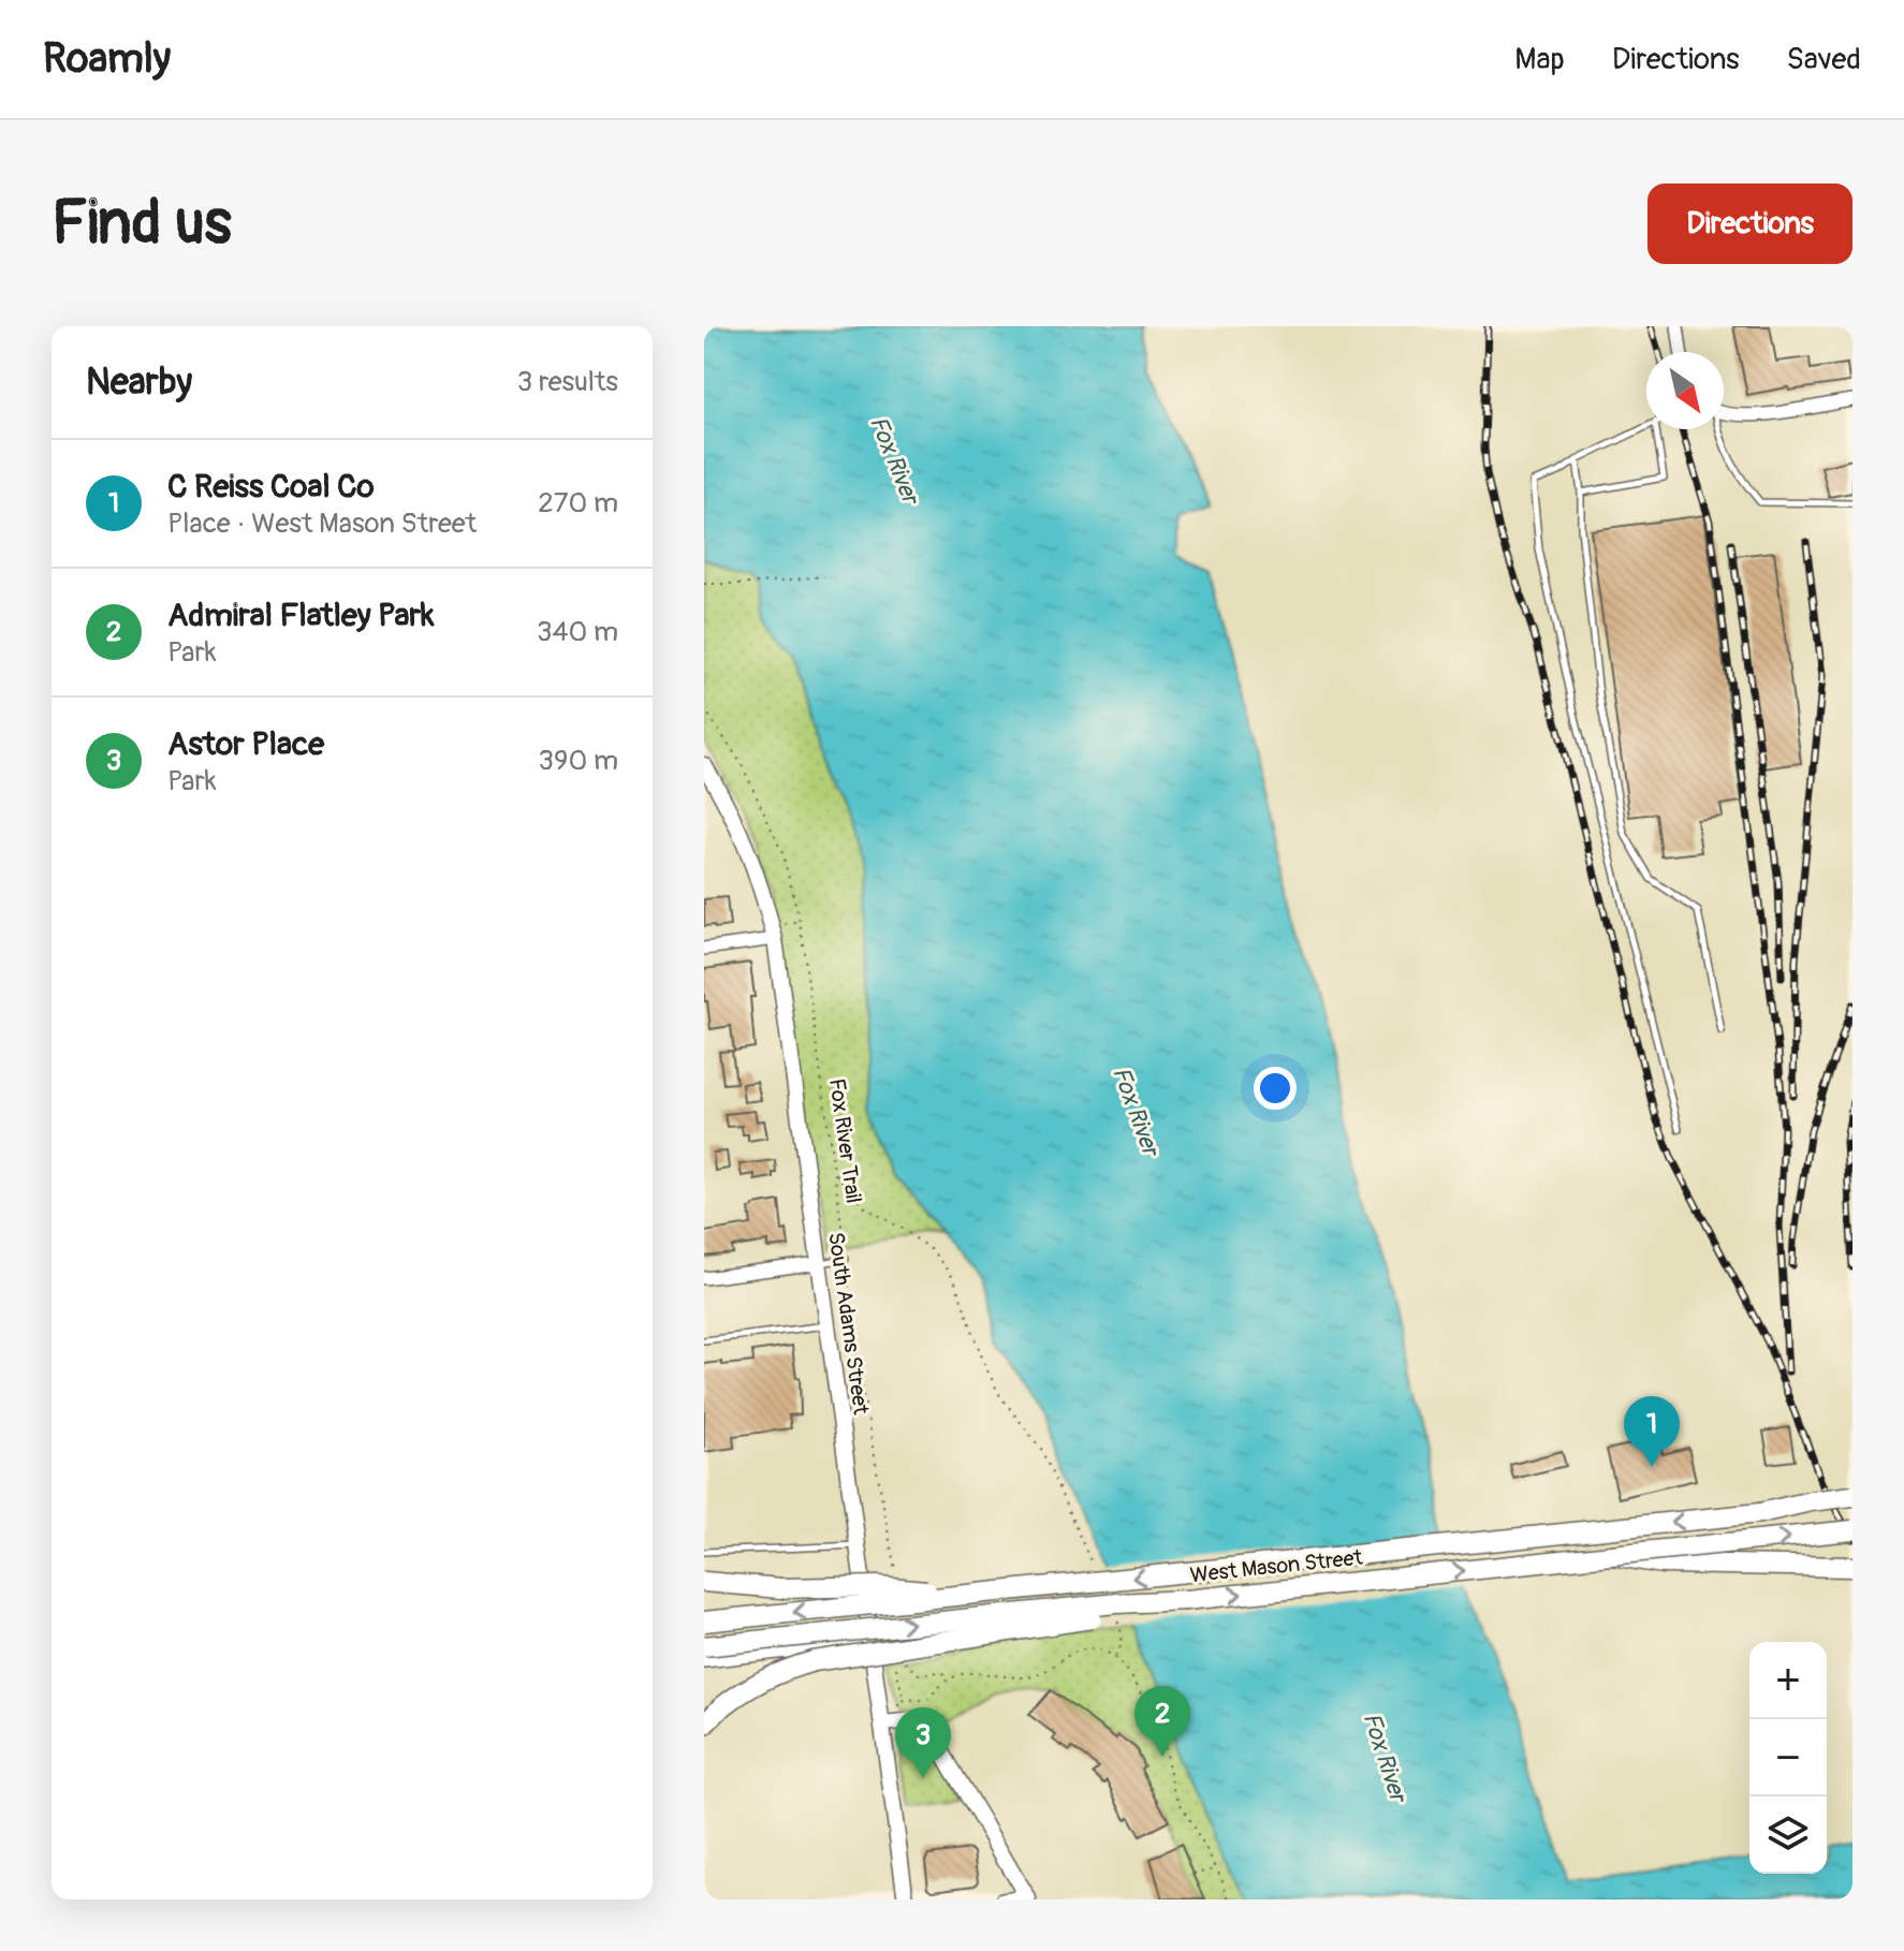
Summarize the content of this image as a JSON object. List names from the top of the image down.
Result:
{
  "streets": {
    "main road": ["West Mason Street"],
    "street": ["South Adams Street"],
    "path": ["Fox River Trail"]
  },
  "water": ["Fox River"],
  "north": "bottom right",
  "page": {
    "header": "Roamly",
    "nav": ["Map", "Directions", "Saved"],
    "buttons": "Directions",
    "title": "Find us",
    "heading": ["Nearby", "3 results"],
    "list": [
      {
        "mark": "1",
        "name": "C Reiss Coal Co",
        "note": "Place · West Mason Street",
        "value": "270 m"
      },
      {
        "mark": "2",
        "name": "Admiral Flatley Park",
        "note": "Park",
        "value": "340 m"
      },
      {
        "mark": "3",
        "name": "Astor Place",
        "note": "Park",
        "value": "390 m"
      }
    ],
    "pins": ["1", "2", "3"],
    "map_buttons": ["+", "−"]
  }
}
